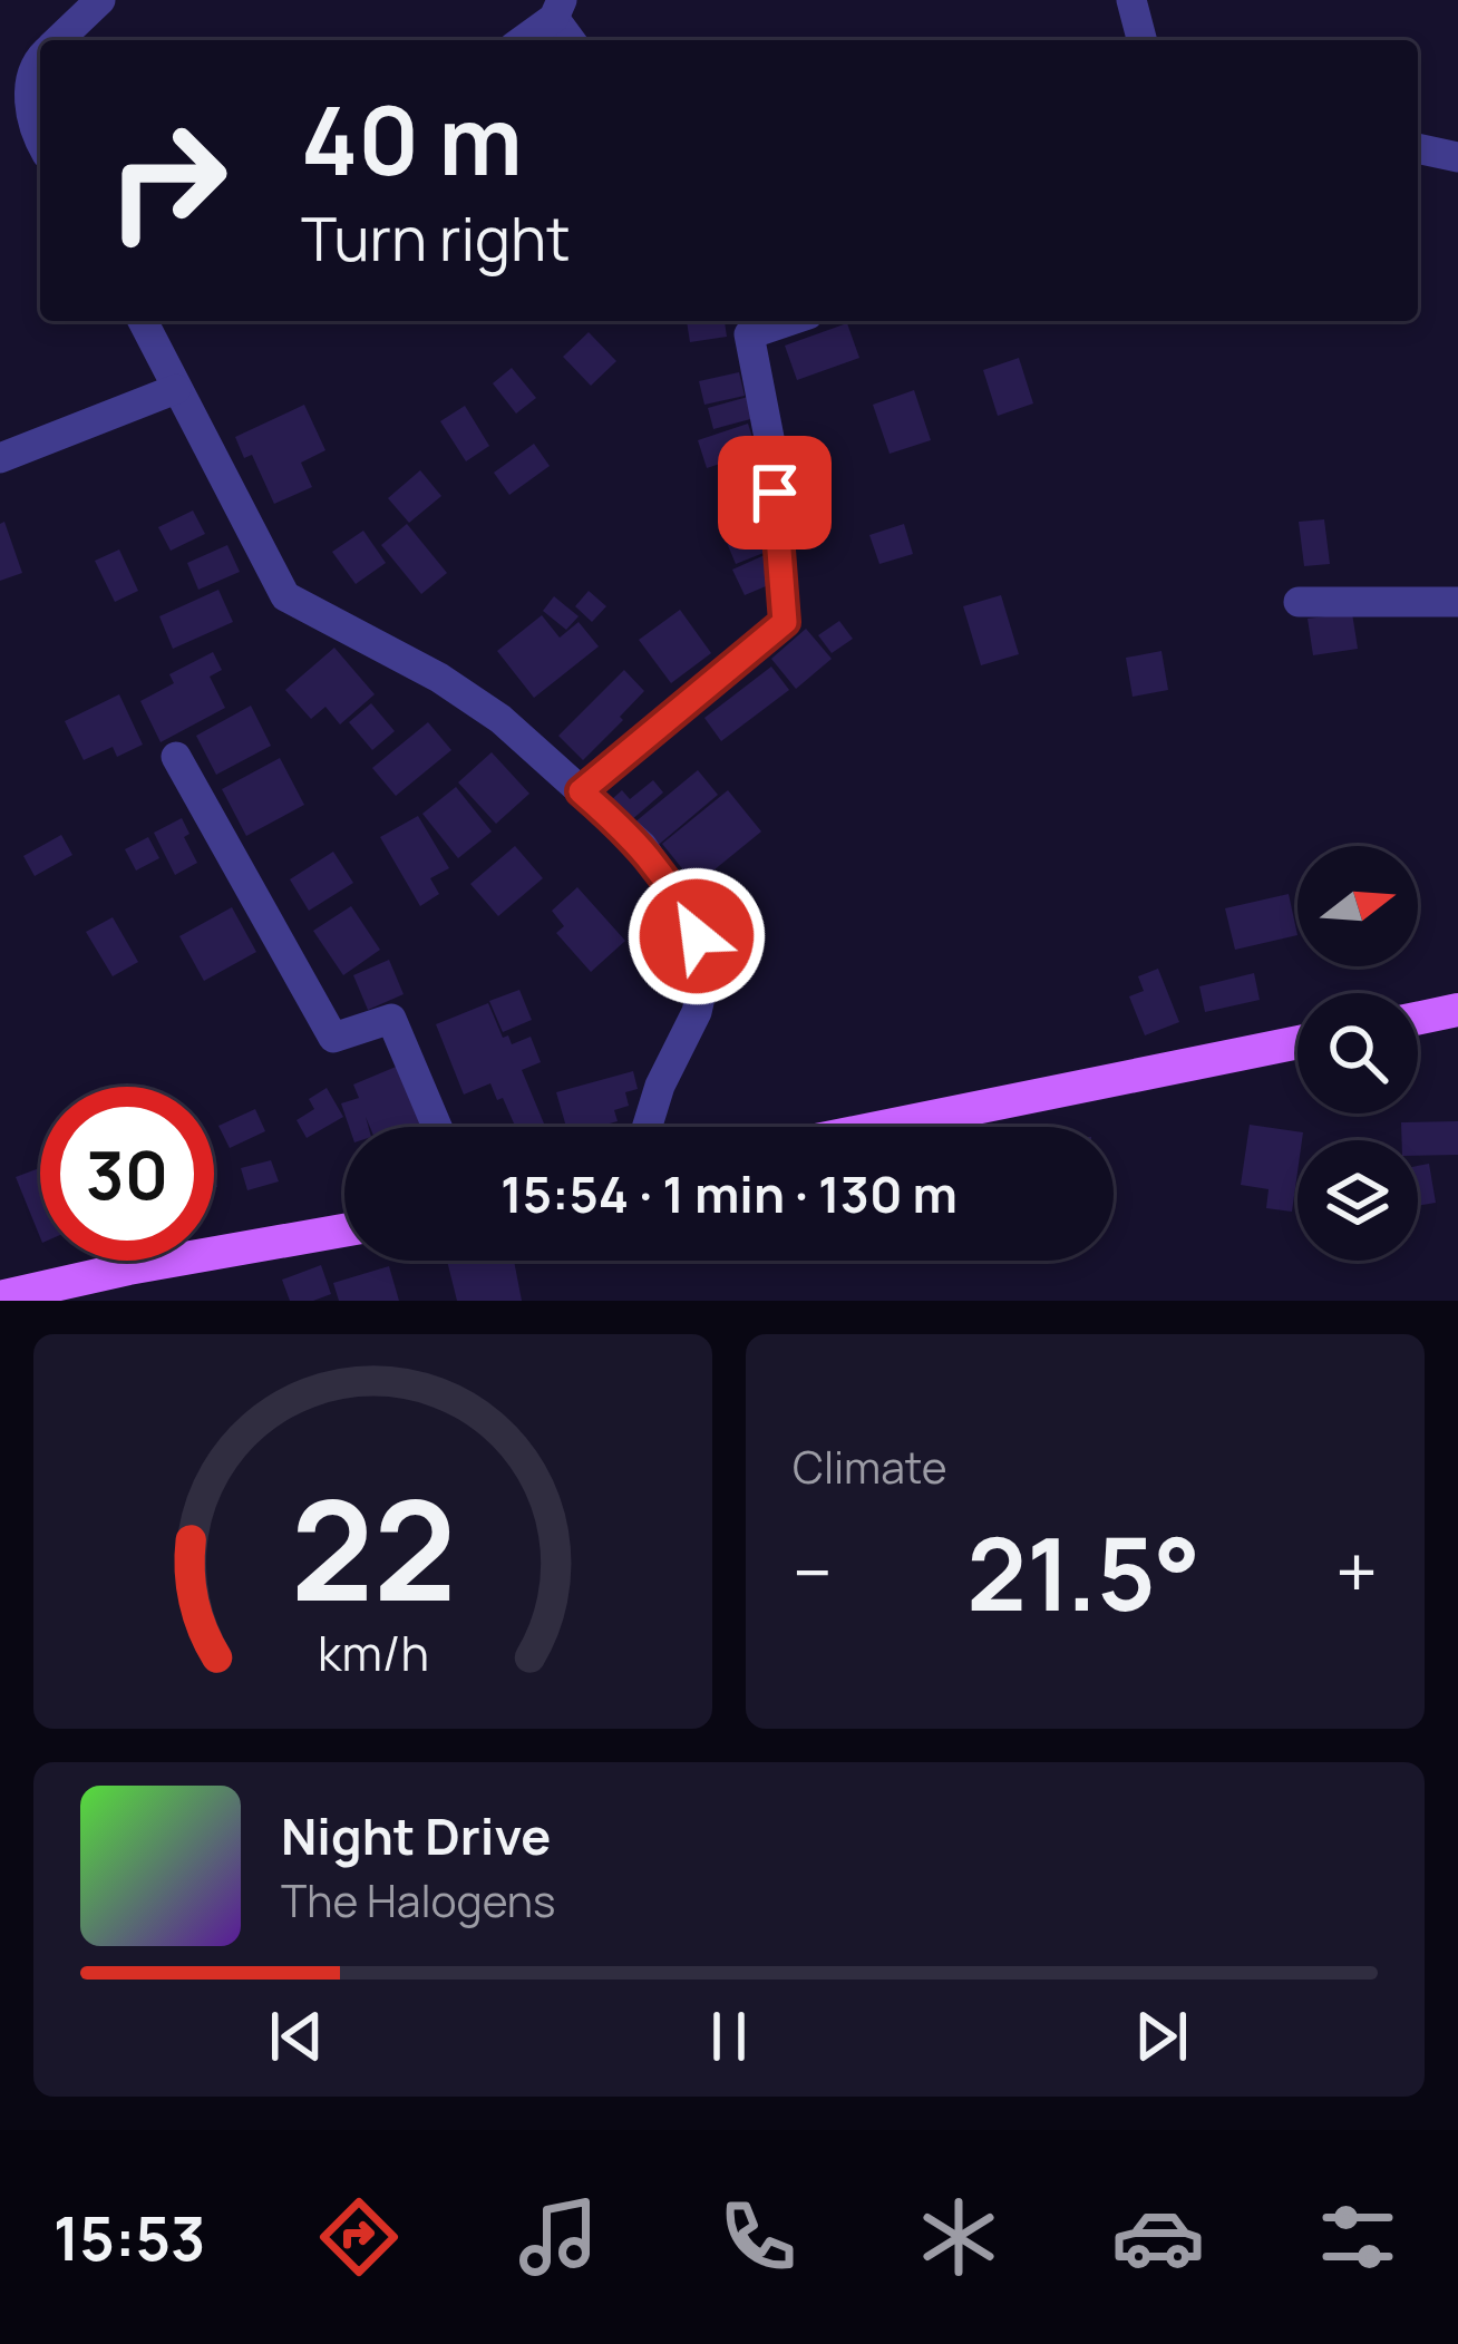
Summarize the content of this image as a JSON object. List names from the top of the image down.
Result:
{
  "north": "right",
  "page": {
    "turn": ["40 m", "Turn right"],
    "limit": "30",
    "trip": "15:54 · 1 min · 130 m",
    "tile": "Climate",
    "heat": ["−", "21.5°", "+"],
    "song": ["Night Drive", "The Halogens"],
    "tabs": "15:53",
    "gauge": ["22", "km/h"]
  }
}
